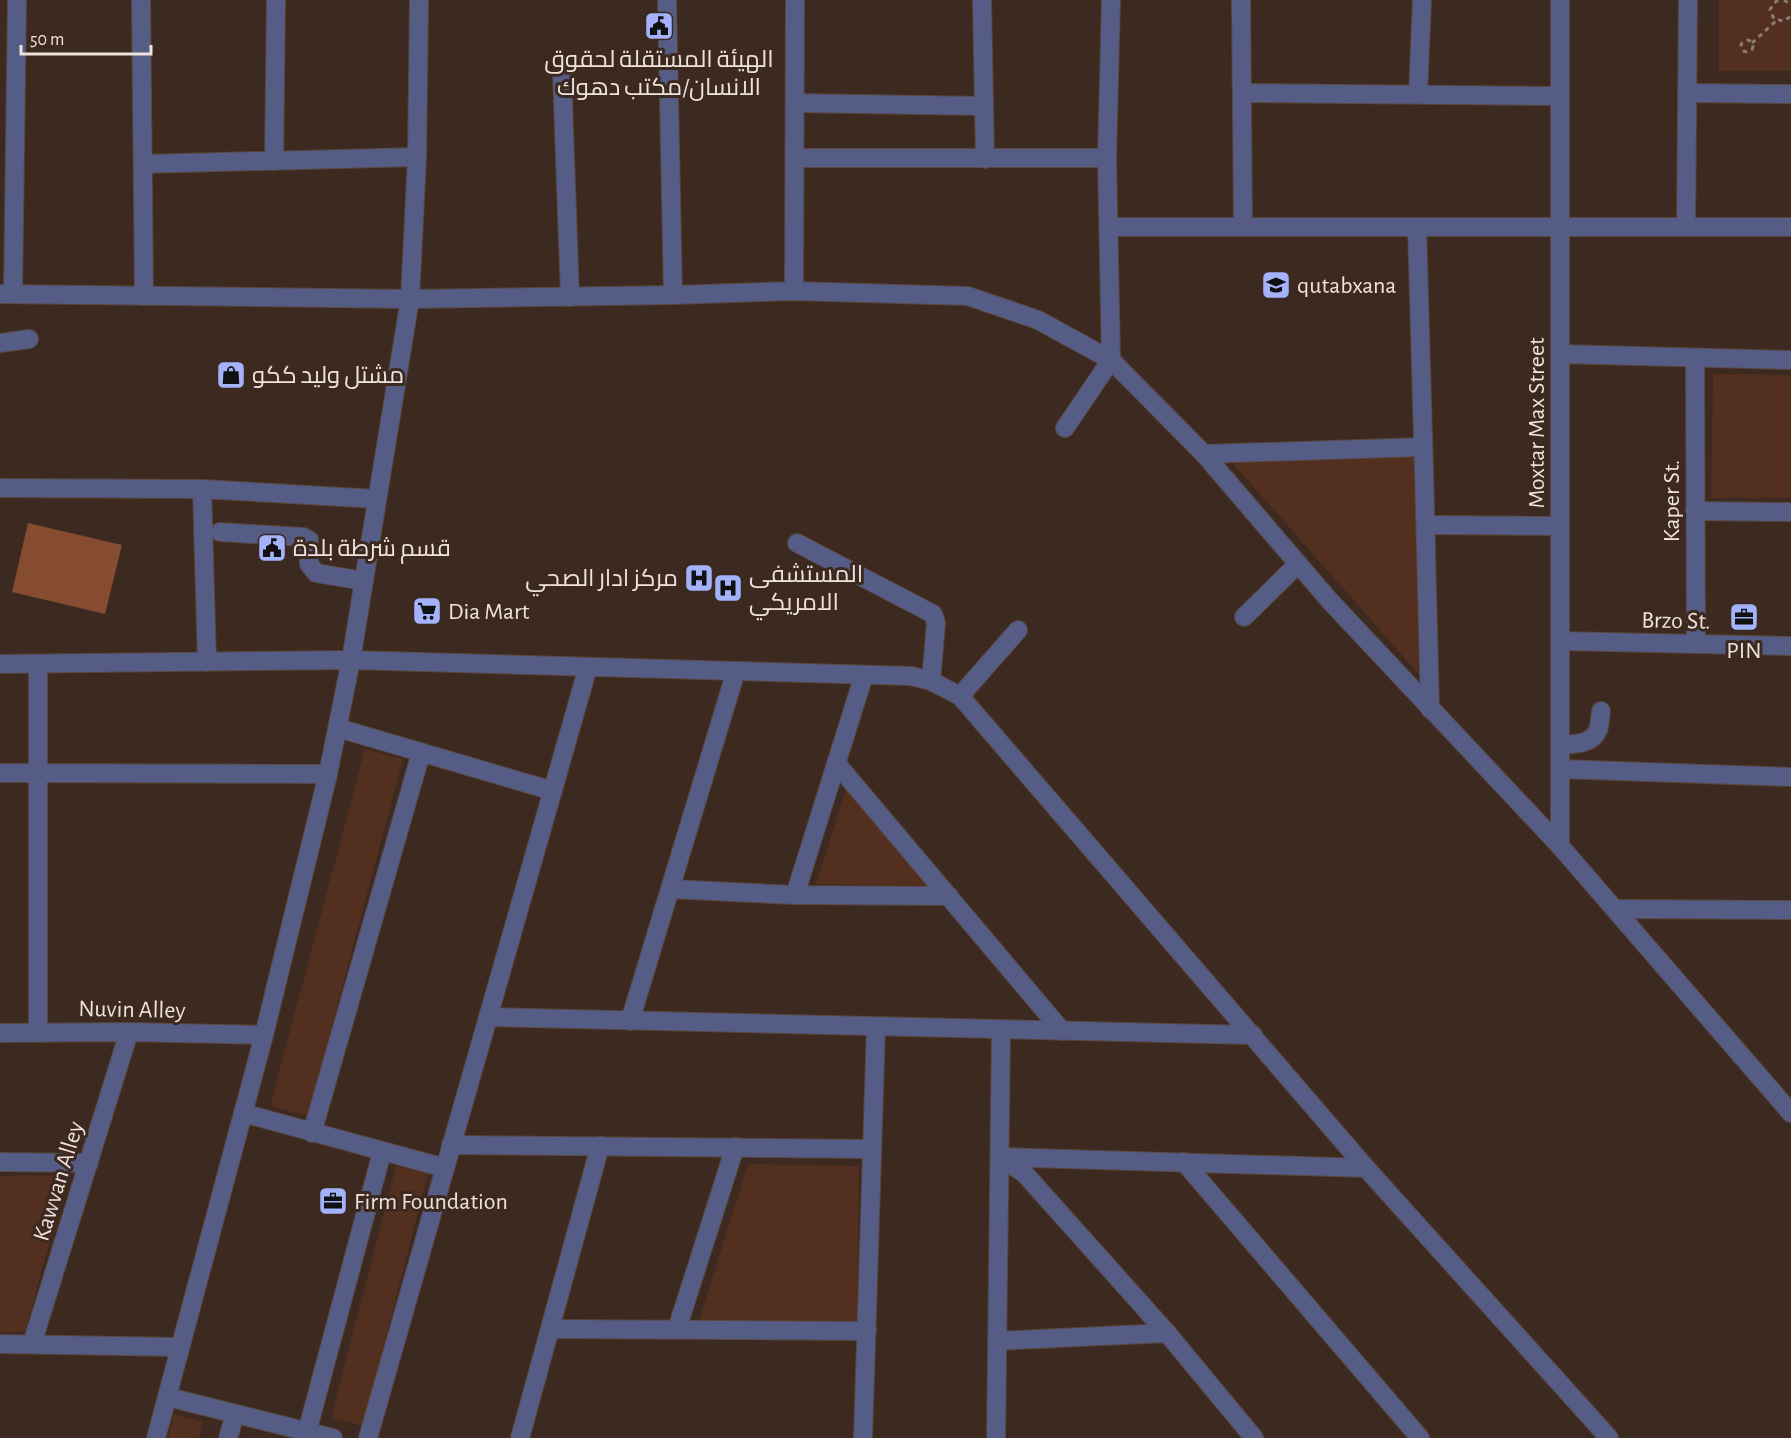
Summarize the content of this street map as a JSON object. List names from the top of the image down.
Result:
{
  "streets": {
    "street": [
      "Moxtar Max Street",
      "Kaper St.",
      "Brzo St.",
      "Nuvin Alley",
      "Kawvan Alley"
    ]
  },
  "crossings": [
    ["Moxtar Max Street", "Brzo St."],
    ["Kaper St.", "Brzo St."],
    ["Nuvin Alley", "Kawvan Alley"]
  ],
  "places": {
    "public building": ["الهيئة المستقلة لحقوق الانسان/مكتب دهوك", "قسم شرطة بلدة"],
    "school or university": ["qutabxana"],
    "shop": ["مشتل وليد ككو"],
    "hospital": ["مركز ادار الصحي", "المستشفى الامريكي"],
    "supermarket": ["Dia Mart"],
    "office": ["PIN", "Firm Foundation"]
  },
  "scale_bar": "50 m"
}
